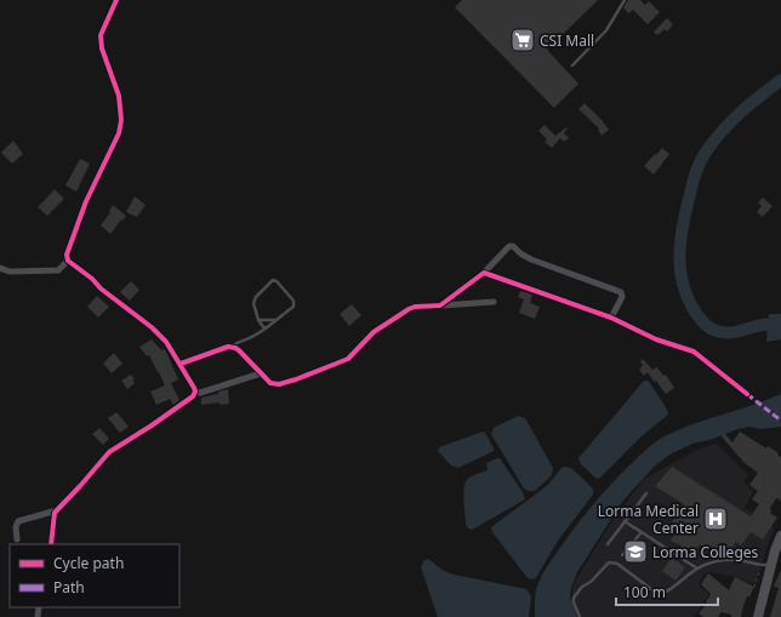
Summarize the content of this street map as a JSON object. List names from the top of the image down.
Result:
{
  "places": {
    "supermarket": ["CSI Mall"],
    "hospital": ["Lorma Medical Center"],
    "school or university": ["Lorma Colleges"]
  },
  "legend": ["Cycle path", "Path"],
  "scale_bar": "100 m"
}
